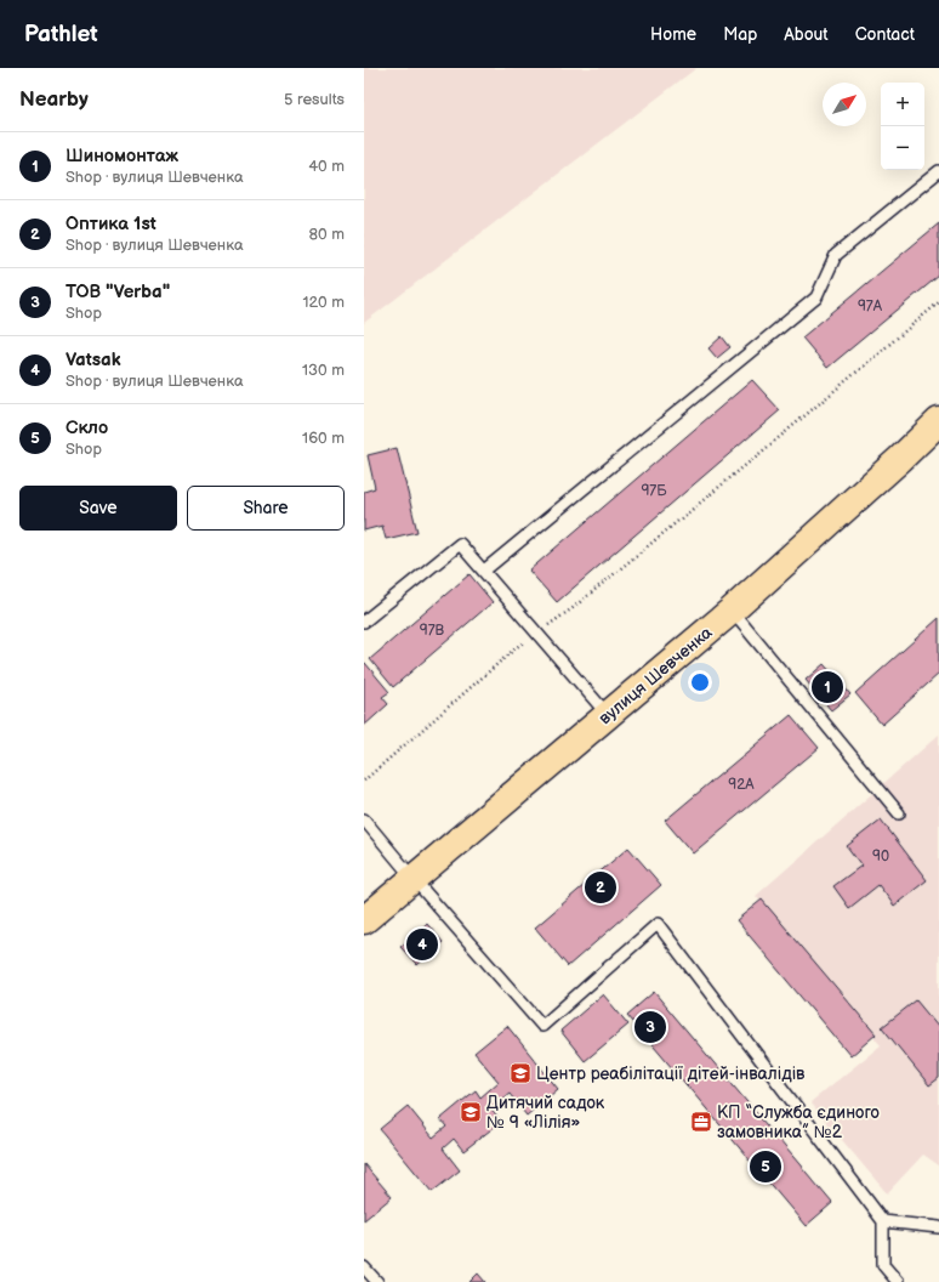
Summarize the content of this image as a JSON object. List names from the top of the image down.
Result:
{
  "streets": {
    "main road": ["вулиця Шевченка"]
  },
  "places": {
    "school or university": ["Центр реабілітації дітей-інвалідів", "Дитячий садок № 9 «Лілія»"],
    "office": ["КП “Служба єдиного замовника” №2"]
  },
  "house_numbers": [
    "97А",
    "97Б",
    "97В",
    "92А",
    "90"
  ],
  "north": "top right",
  "page": {
    "header": "Pathlet",
    "nav": [
      "Home",
      "Map",
      "About",
      "Contact"
    ],
    "heading": ["Nearby", "5 results"],
    "map_buttons": ["+", "−"],
    "list": [
      {
        "mark": "1",
        "name": "Шиномонтаж",
        "note": "Shop · вулиця Шевченка",
        "value": "40 m"
      },
      {
        "mark": "2",
        "name": "Оптика 1st",
        "note": "Shop · вулиця Шевченка",
        "value": "80 m"
      },
      {
        "mark": "3",
        "name": "ТОВ \"Verba\"",
        "note": "Shop",
        "value": "120 m"
      },
      {
        "mark": "4",
        "name": "Vatsak",
        "note": "Shop · вулиця Шевченка",
        "value": "130 m"
      },
      {
        "mark": "5",
        "name": "Скло",
        "note": "Shop",
        "value": "160 m"
      }
    ],
    "buttons": ["Save", "Share"],
    "pins": [
      "1",
      "2",
      "4",
      "3",
      "5"
    ]
  }
}
